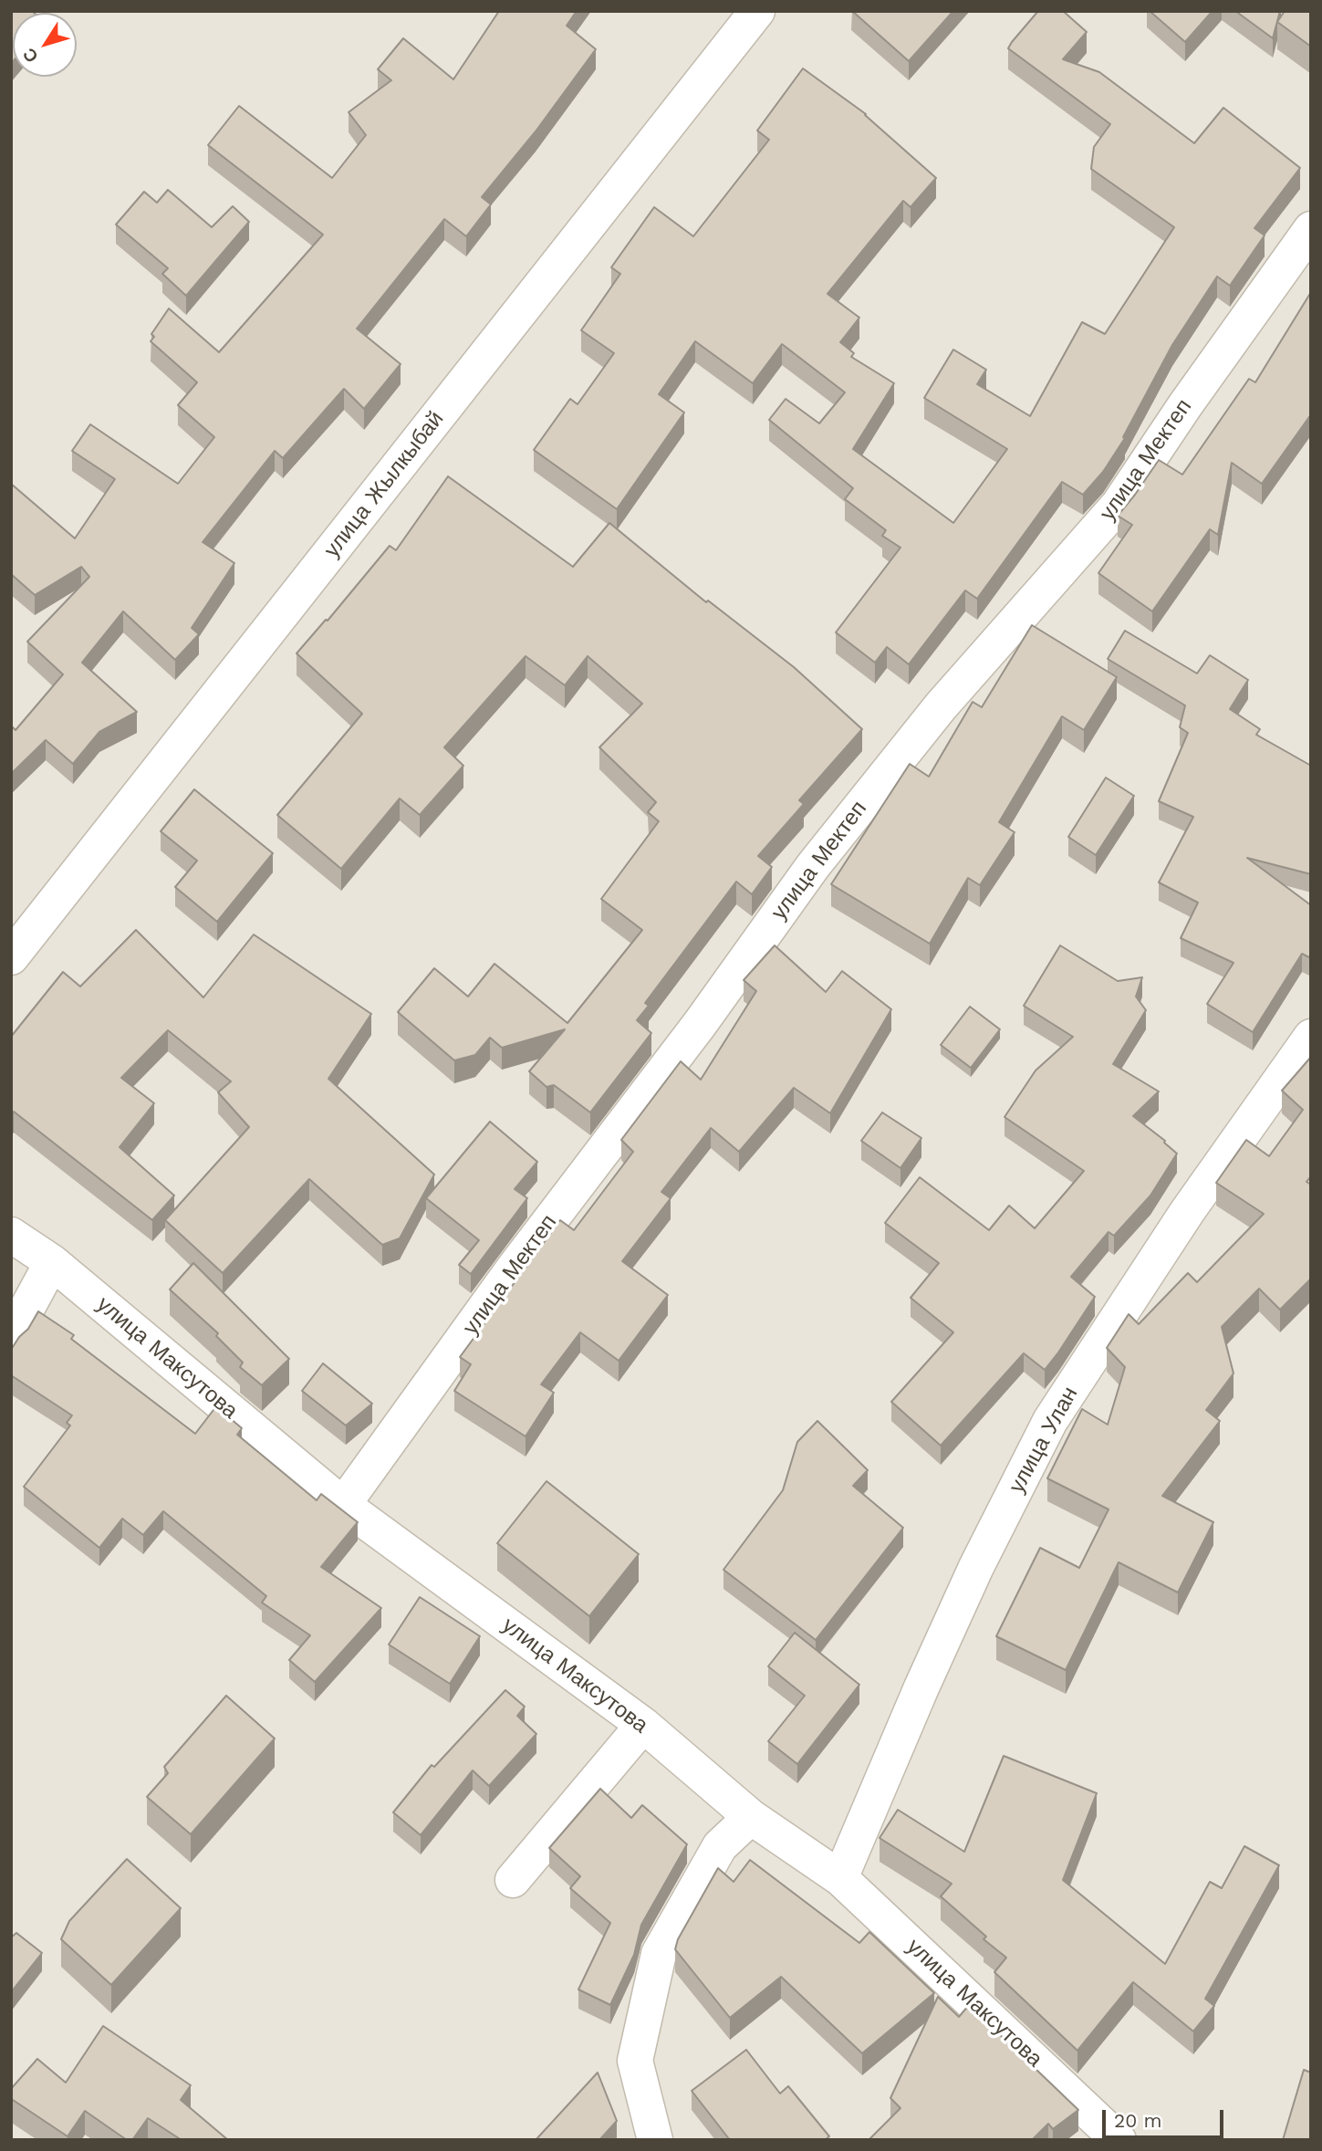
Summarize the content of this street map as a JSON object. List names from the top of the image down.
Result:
{
  "streets": {
    "street": [
      "улица Мектеп",
      "улица Жылкыбай",
      "улица Максутова",
      "улица Улан"
    ]
  },
  "crossings": [
    ["улица Мектеп", "улица Максутова"],
    ["улица Максутова", "улица Улан"]
  ],
  "scale_bar": "20 m",
  "north": "bottom left"
}
